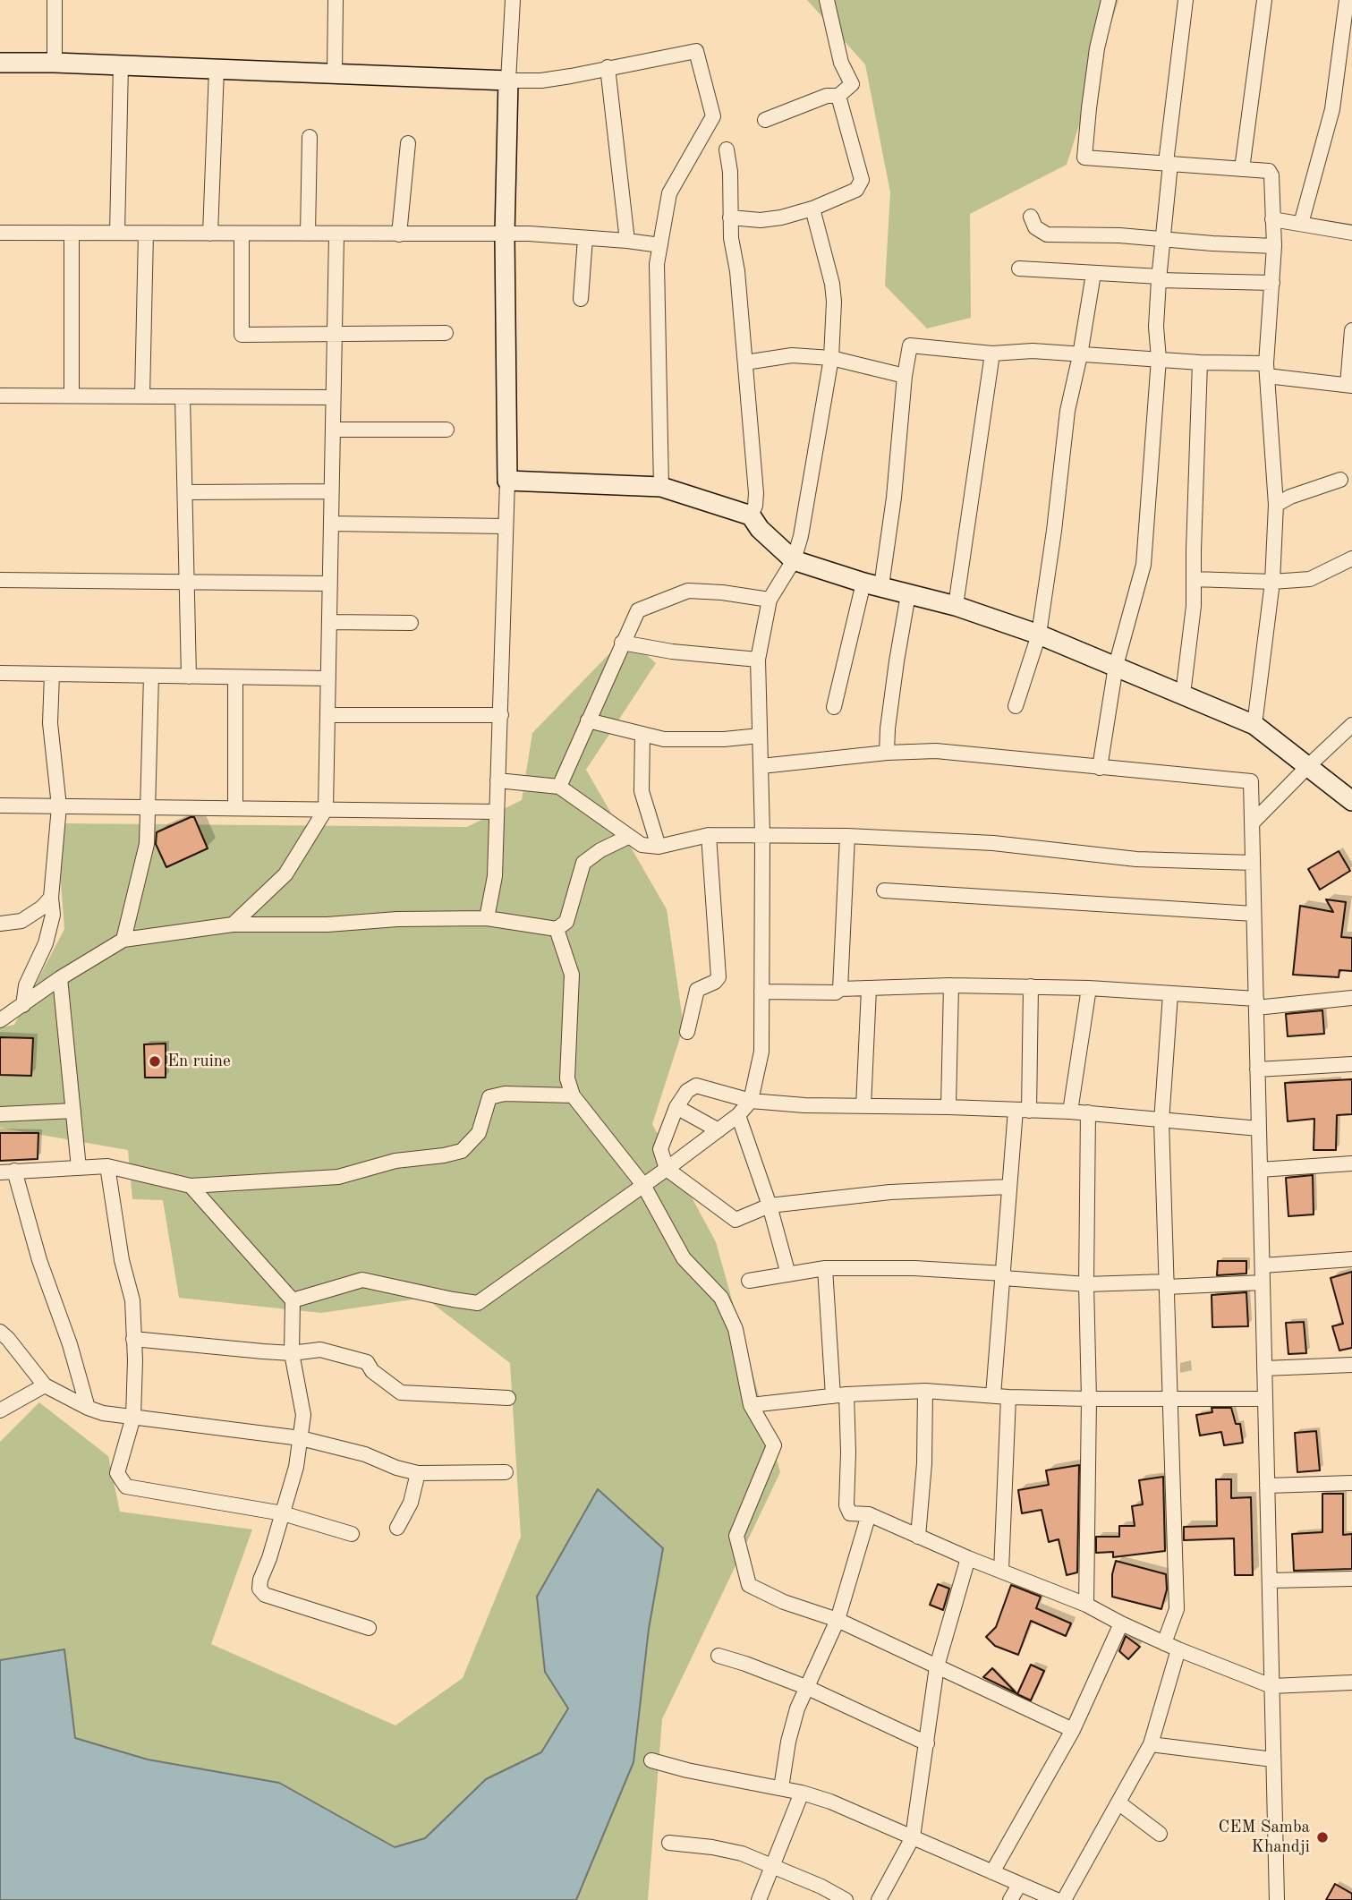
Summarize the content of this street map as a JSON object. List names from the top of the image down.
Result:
{
  "places": ["En ruine", "CEM Samba Khandji"]
}
